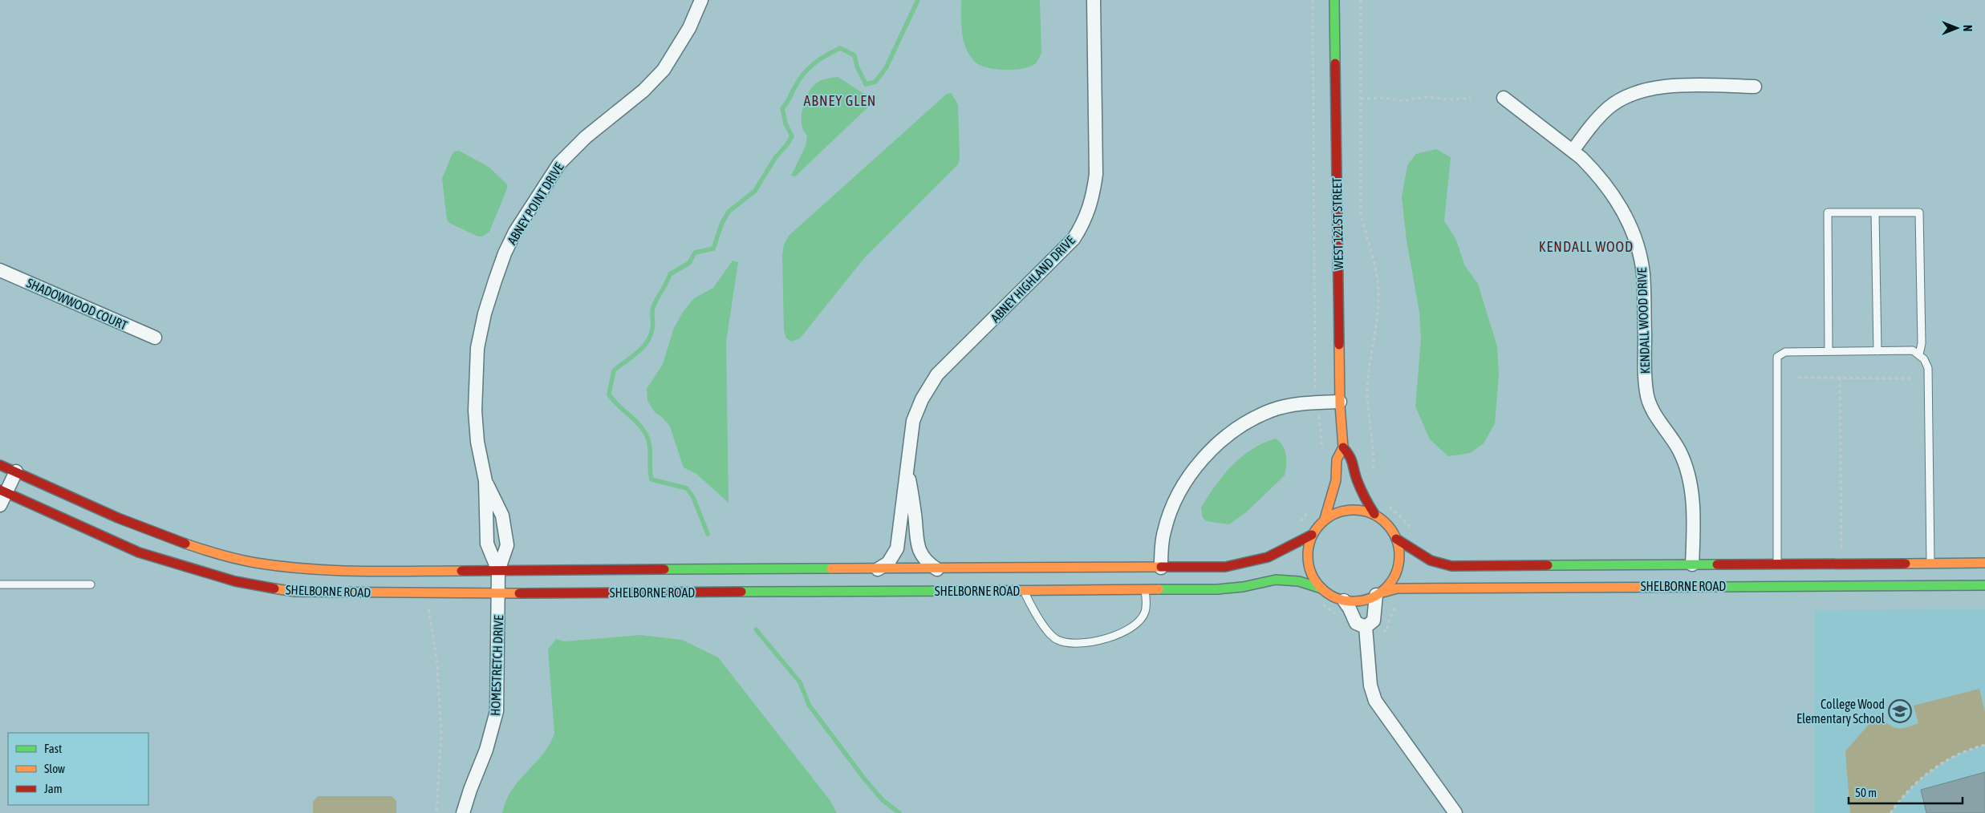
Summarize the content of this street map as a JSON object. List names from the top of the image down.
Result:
{
  "streets": {
    "street": [
      "ABNEY POINT DRIVE",
      "WEST 121ST STREET",
      "ABNEY HIGHLAND DRIVE",
      "SHADOWWOOD COURT",
      "KENDALL WOOD DRIVE",
      "SHELBORNE ROAD",
      "HOMESTRETCH DRIVE"
    ]
  },
  "crossings": [
    ["ABNEY POINT DRIVE", "SHELBORNE ROAD"],
    ["ABNEY POINT DRIVE", "HOMESTRETCH DRIVE"],
    ["WEST 121ST STREET", "SHELBORNE ROAD"],
    ["ABNEY HIGHLAND DRIVE", "SHELBORNE ROAD"],
    ["KENDALL WOOD DRIVE", "SHELBORNE ROAD"],
    ["SHELBORNE ROAD", "HOMESTRETCH DRIVE"]
  ],
  "districts": ["ABNEY GLEN", "KENDALL WOOD"],
  "places": {
    "school or university": ["College Wood Elementary School"]
  },
  "legend": ["Fast", "Slow", "Jam"],
  "scale_bar": "50 m",
  "north": "right"
}
